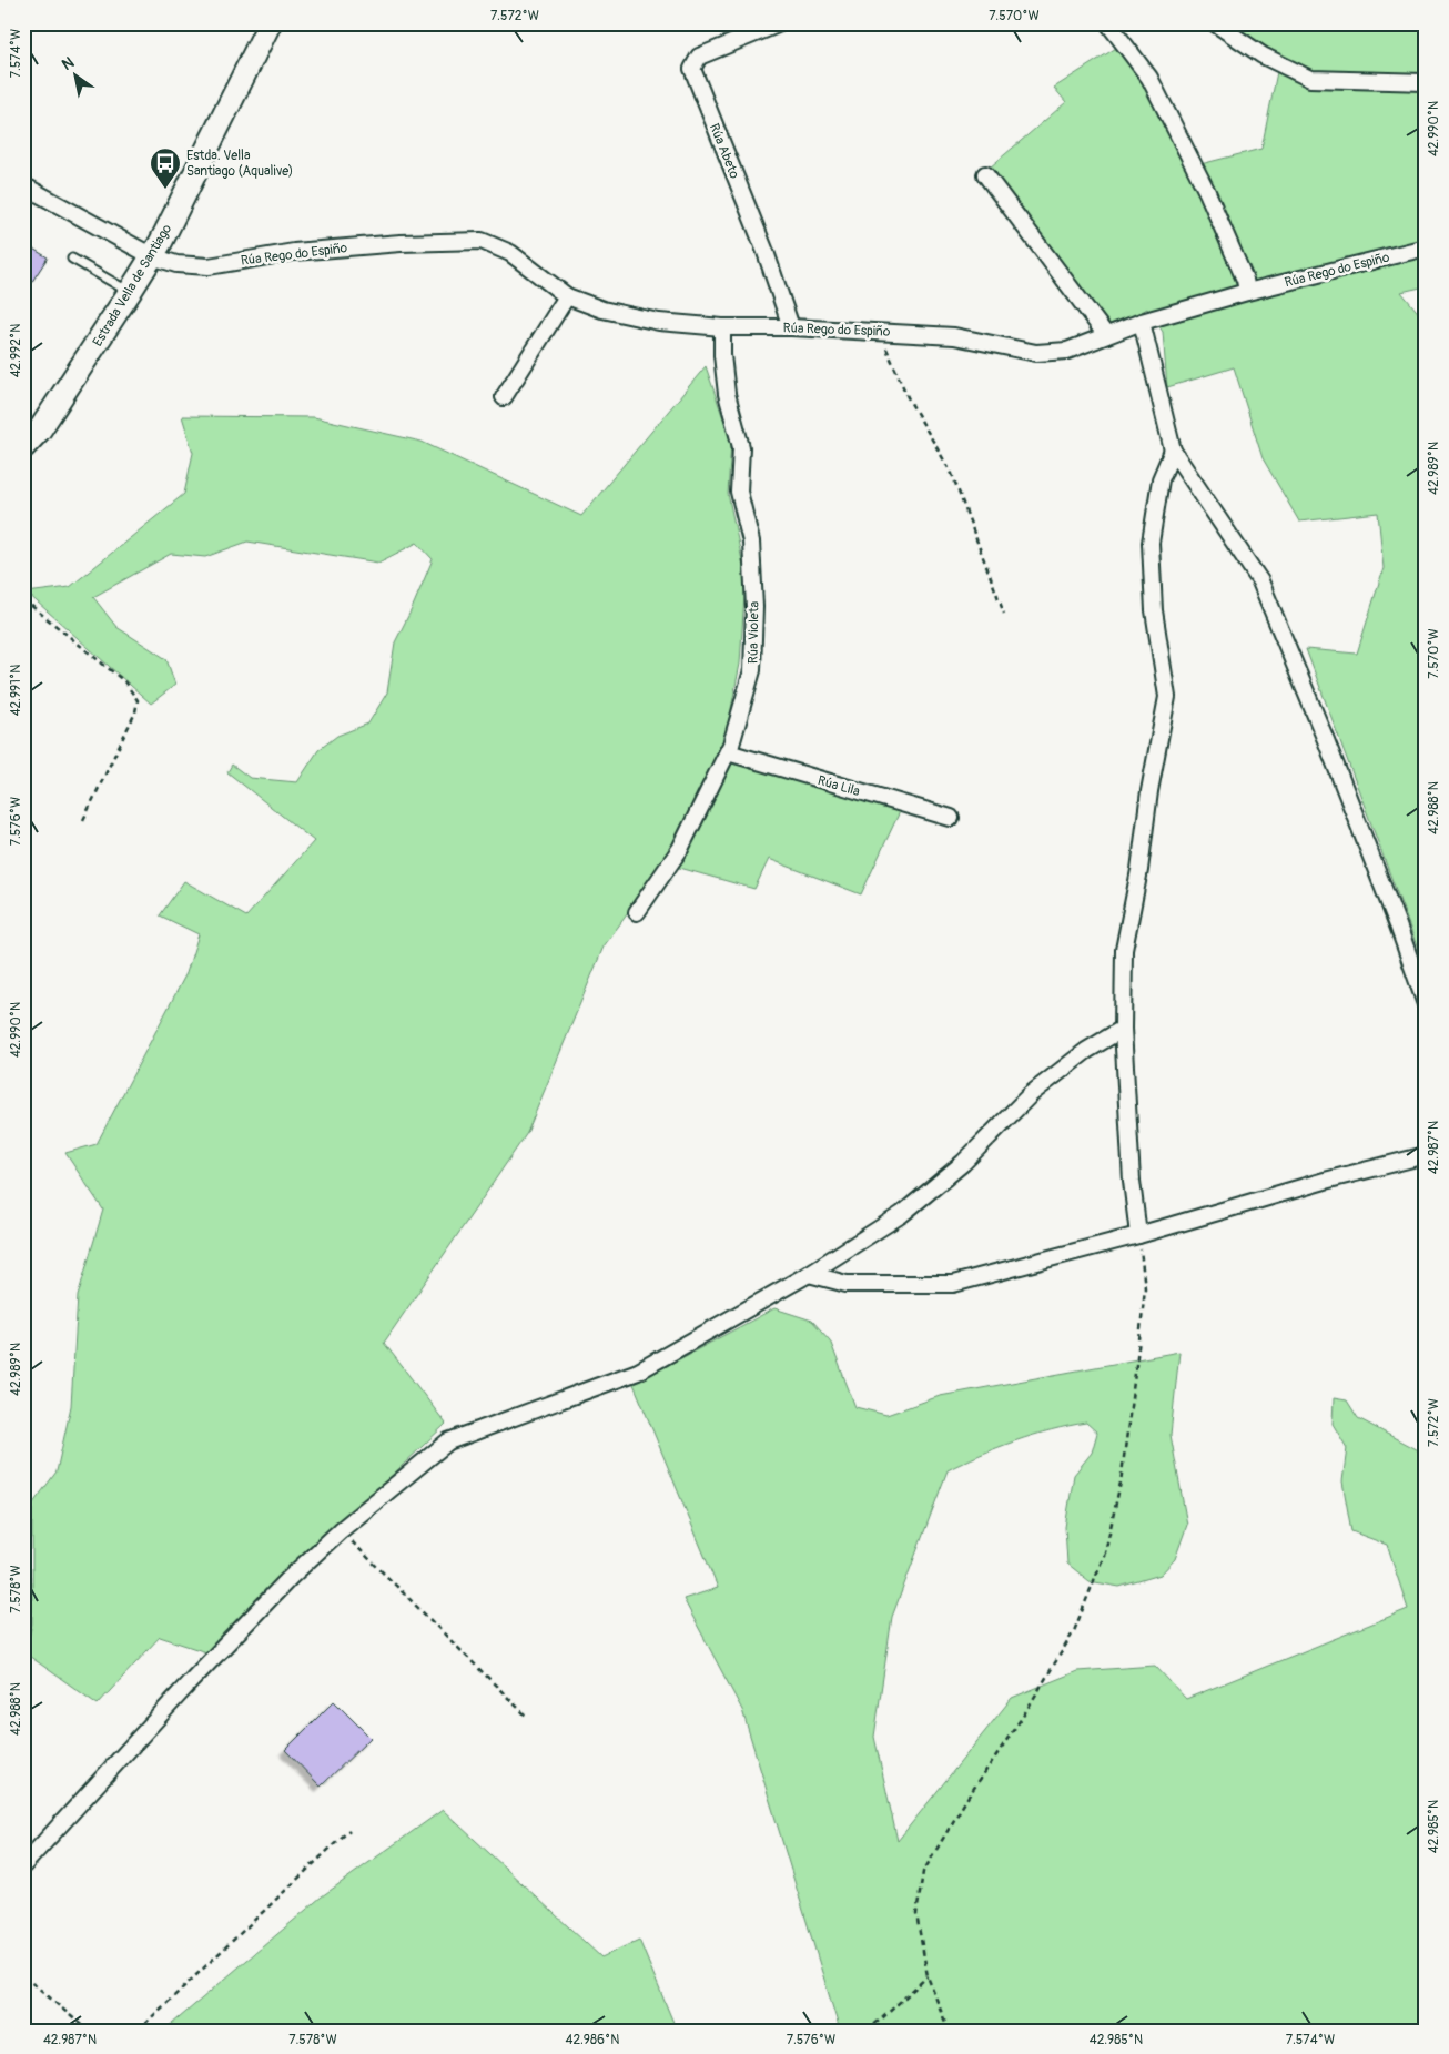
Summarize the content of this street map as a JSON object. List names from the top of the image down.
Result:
{
  "streets": {
    "main road": ["Estrada Vella de Santiago"],
    "street": [
      "Rúa Abeto",
      "Rúa Rego do Espiño",
      "Rúa Violeta",
      "Rúa Lila"
    ]
  },
  "crossings": [
    ["Rúa Abeto", "Rúa Rego do Espiño"],
    ["Rúa Rego do Espiño", "Estrada Vella de Santiago"],
    ["Rúa Rego do Espiño", "Rúa Violeta"],
    ["Rúa Violeta", "Rúa Lila"]
  ],
  "places": {
    "bus stop": ["Estda. Vella Santiago (Aqualive)"]
  },
  "north": "top left",
  "coordinates": [
    "7.572°W",
    "7.570°W",
    "7.574°W",
    "42.990°N",
    "42.992°N",
    "42.989°N",
    "42.991°N",
    "42.988°N",
    "7.576°W",
    "42.987°N",
    "7.578°W",
    "42.985°N",
    "42.986°N"
  ]
}
